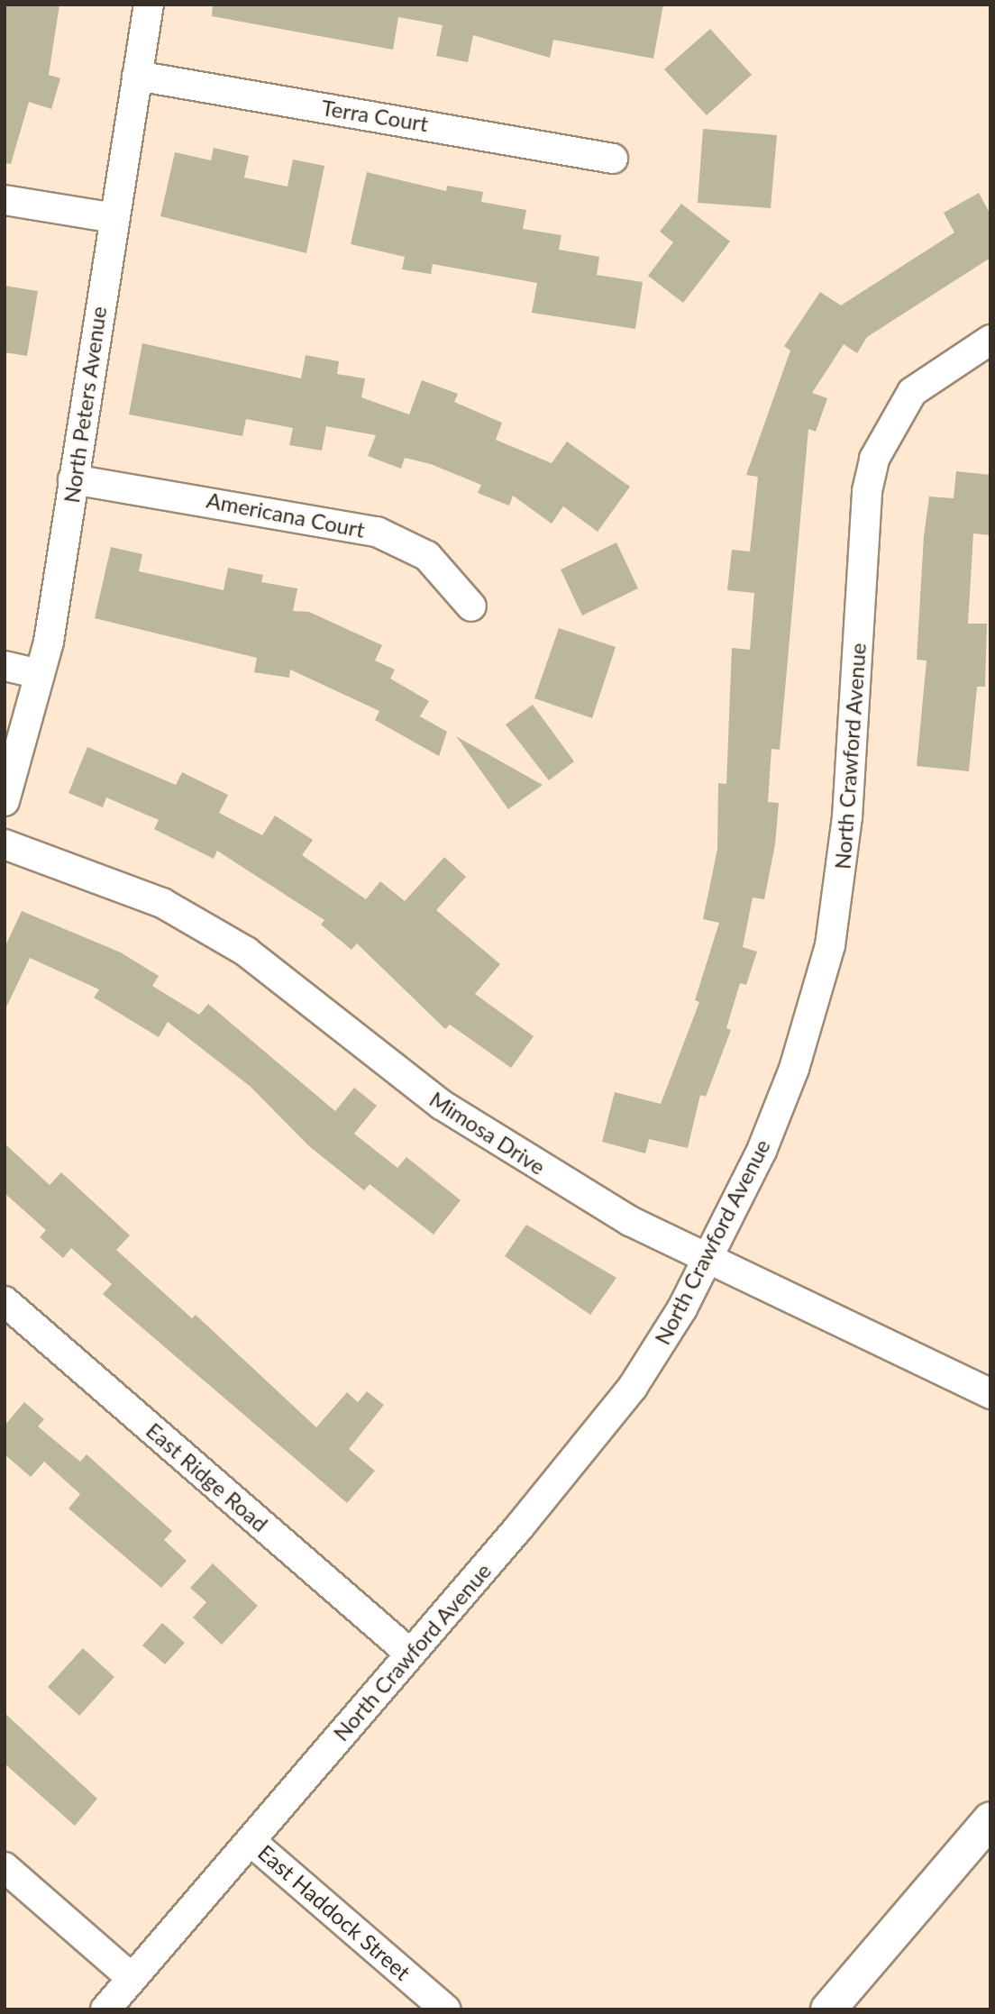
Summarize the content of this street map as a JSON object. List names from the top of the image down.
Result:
{
  "streets": {
    "street": [
      "Terra Court",
      "North Peters Avenue",
      "Americana Court",
      "North Crawford Avenue",
      "Mimosa Drive",
      "East Ridge Road",
      "East Haddock Street"
    ]
  },
  "crossings": [
    ["Terra Court", "North Peters Avenue"],
    ["North Peters Avenue", "Americana Court"],
    ["North Crawford Avenue", "Mimosa Drive"],
    ["North Crawford Avenue", "East Ridge Road"],
    ["North Crawford Avenue", "East Haddock Street"]
  ]
}
